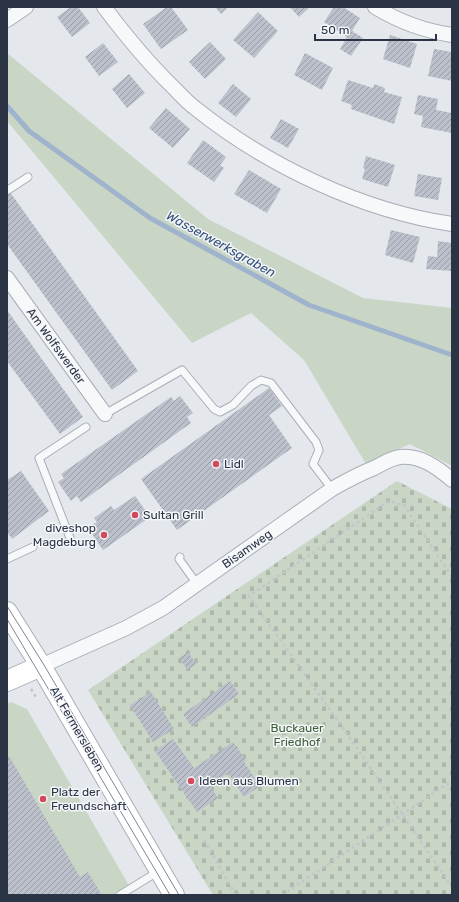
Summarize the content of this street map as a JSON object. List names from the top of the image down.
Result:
{
  "streets": {
    "main road": ["Alt Fermersleben"],
    "street": ["Am Wolfswerder", "Bisamweg"]
  },
  "crossings": [
    ["Bisamweg", "Alt Fermersleben"]
  ],
  "water": ["Wasserwerksgraben"],
  "parks": ["Buckauer Friedhof"],
  "places": [
    "Lidl",
    "Sultan Grill",
    "diveshop Magdeburg",
    "Ideen aus Blumen",
    "Platz der Freundschaft"
  ],
  "scale_bar": "50 m"
}
